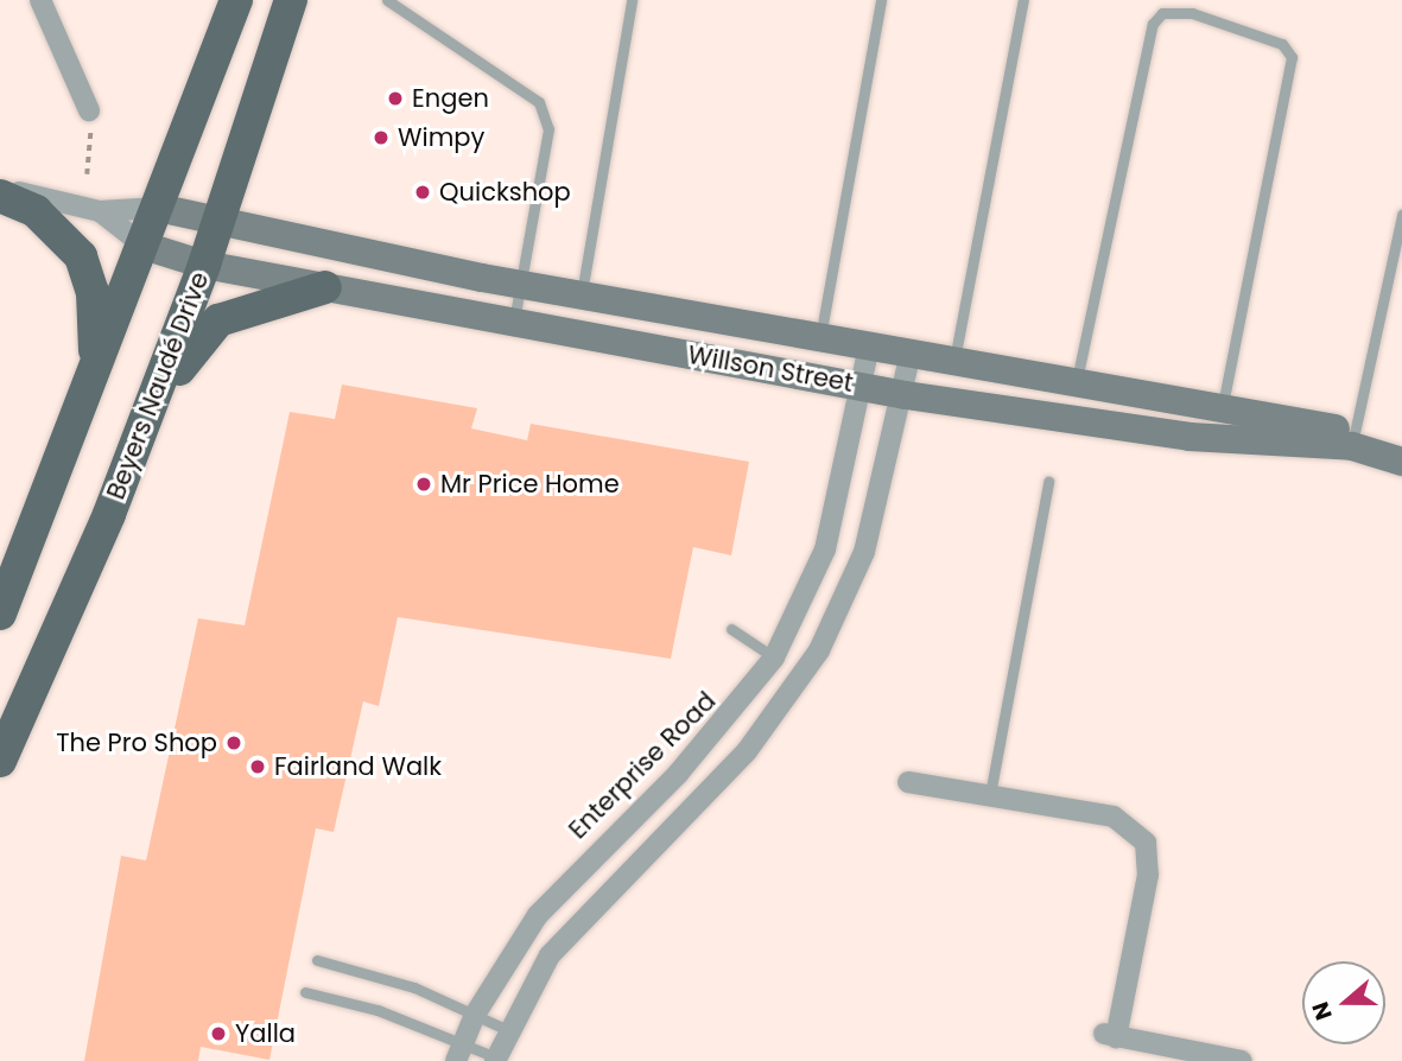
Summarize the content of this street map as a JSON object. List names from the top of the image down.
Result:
{
  "streets": {
    "main road": ["Beyers Naudé Drive"],
    "street": ["Willson Street", "Enterprise Road"]
  },
  "crossings": [
    ["Willson Street", "Beyers Naudé Drive"],
    ["Willson Street", "Enterprise Road"]
  ],
  "places": [
    "Engen",
    "Wimpy",
    "Quickshop",
    "Mr Price Home",
    "The Pro Shop",
    "Fairland Walk",
    "Yalla"
  ],
  "north": "left"
}
